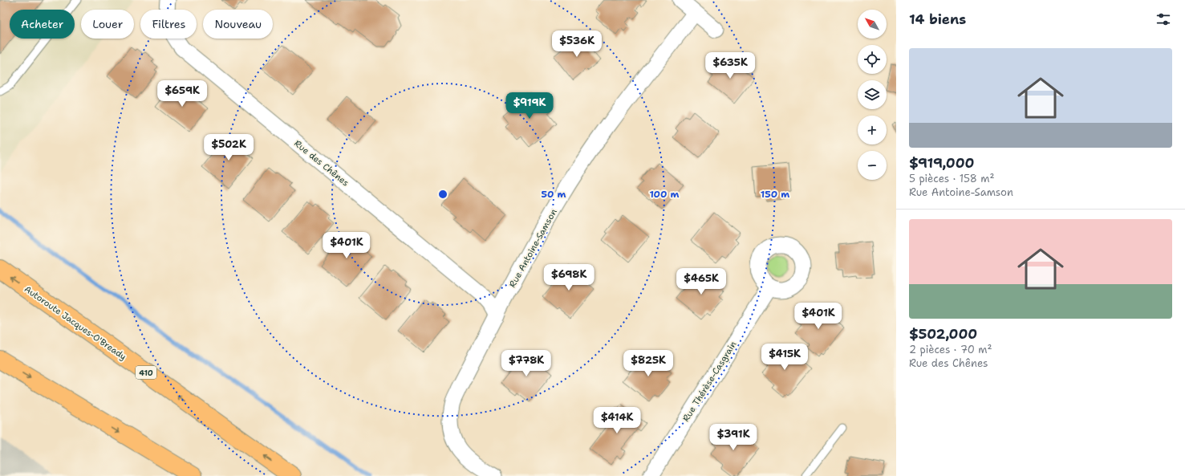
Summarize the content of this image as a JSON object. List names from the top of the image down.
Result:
{
  "streets": {
    "highway": ["Autoroute Jacques-O'Bready", "410"],
    "street": ["Rue des Chênes", "Rue Antoine-Samson", "Rue Thérèse-Casgrain"]
  },
  "crossings": [
    ["Rue des Chênes", "Rue Antoine-Samson"]
  ],
  "north": "top left",
  "page": {
    "heading": "14 biens",
    "map_buttons": ["+", "−"],
    "chip": [
      "Acheter",
      "Louer",
      "Filtres",
      "Nouveau"
    ],
    "price": [
      "$536K",
      "$635K",
      "$659K",
      "$919K",
      "$502K",
      "$401K",
      "$698K",
      "$465K",
      "$401K",
      "$415K",
      "$778K",
      "$825K",
      "$414K",
      "$391K"
    ],
    "list": [
      {
        "name": "$919,000",
        "note": "5 pièces · 158 m² · Rue Antoine-Samson"
      },
      {
        "name": "$502,000",
        "note": "2 pièces · 70 m² · Rue des Chênes"
      }
    ]
  },
  "rings": ["50 m", "100 m", "150 m"]
}
